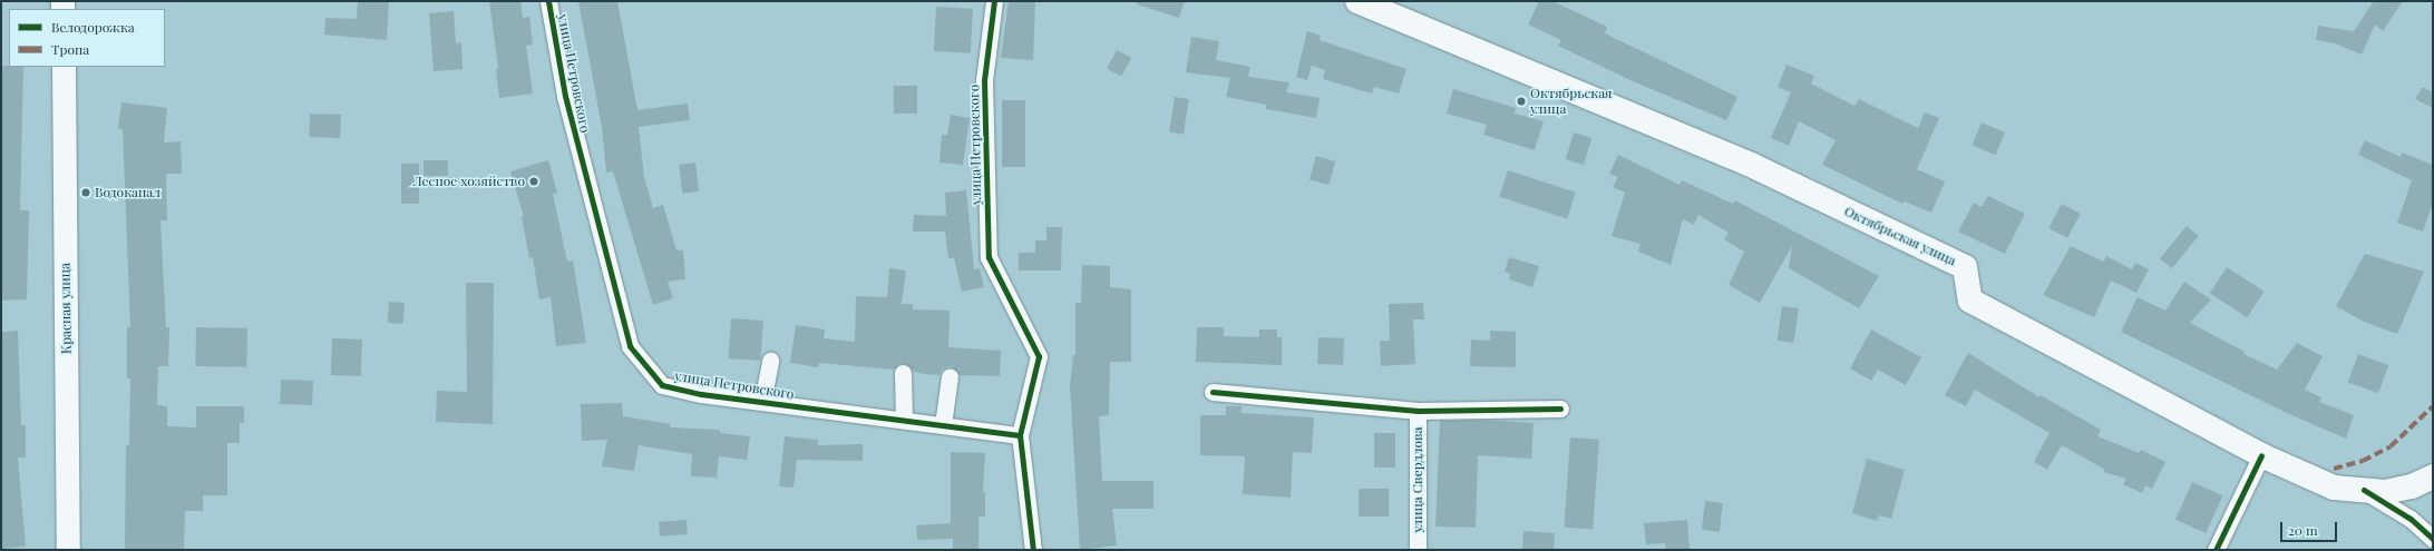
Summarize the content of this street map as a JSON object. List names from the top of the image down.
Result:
{
  "streets": {
    "main road": ["Октябрьская улица", "Красная улица"],
    "street": ["улица Петровского", "улица Свердлова"]
  },
  "places": ["Октябрьская улица", "Лесное хозяйство", "Водоканал"],
  "legend": ["Велодорожка", "Тропа"],
  "scale_bar": "20 m"
}
